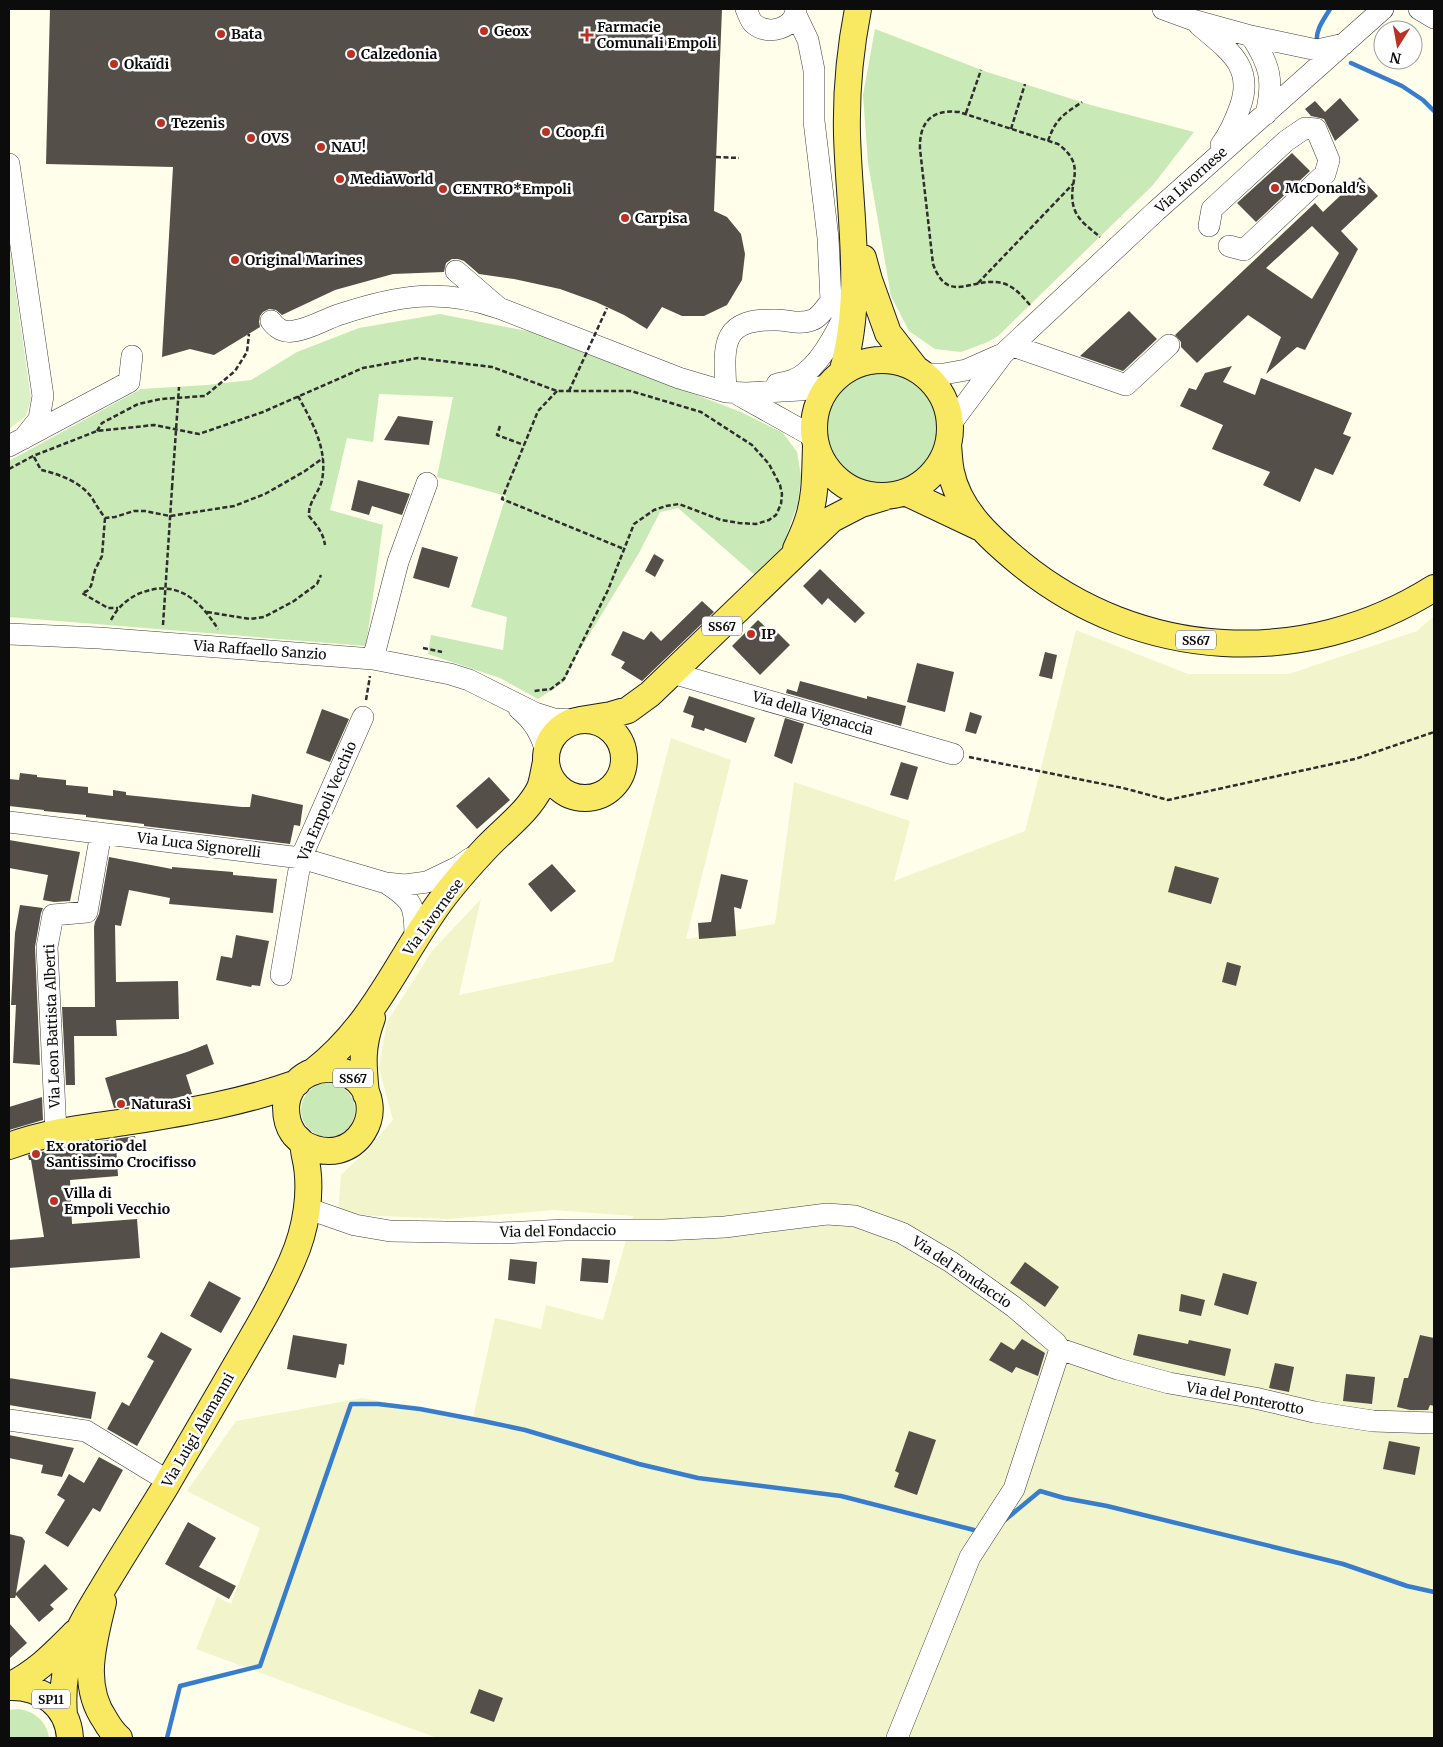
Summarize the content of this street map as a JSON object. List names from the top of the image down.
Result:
{
  "streets": {
    "main road": [
      "Via Livornese",
      "SS67",
      "Via Luigi Alamanni",
      "SP11"
    ],
    "street": [
      "Via Raffaello Sanzio",
      "Via della Vignaccia",
      "Via Empoli Vecchio",
      "Via Luca Signorelli",
      "Via Leon Battista Alberti",
      "Via del Fondaccio",
      "Via del Ponterotto"
    ]
  },
  "crossings": [
    ["Via Livornese", "SS67"],
    ["Via Livornese", "Via Raffaello Sanzio"],
    ["Via Livornese", "Via della Vignaccia"],
    ["Via Livornese", "Via Leon Battista Alberti"],
    ["Via Livornese", "Via Luigi Alamanni"],
    ["Via Empoli Vecchio", "Via Luca Signorelli"],
    ["Via Luca Signorelli", "Via Leon Battista Alberti"],
    ["Via del Fondaccio", "Via del Ponterotto"],
    ["Via del Fondaccio", "Via Luigi Alamanni"],
    ["Via Luigi Alamanni", "SP11"]
  ],
  "places": {
    "other": [
      "Geox",
      "Bata",
      "Calzedonia",
      "Okaïdi",
      "Tezenis",
      "Coop.fi",
      "OVS",
      "NAU!",
      "MediaWorld",
      "McDonald's",
      "CENTRO*Empoli",
      "Carpisa",
      "Original Marines",
      "IP",
      "NaturaSì",
      "Ex oratorio del Santissimo Crocifisso",
      "Villa di Empoli Vecchio"
    ],
    "health": ["Farmacie Comunali Empoli"]
  },
  "north": "bottom"
}
